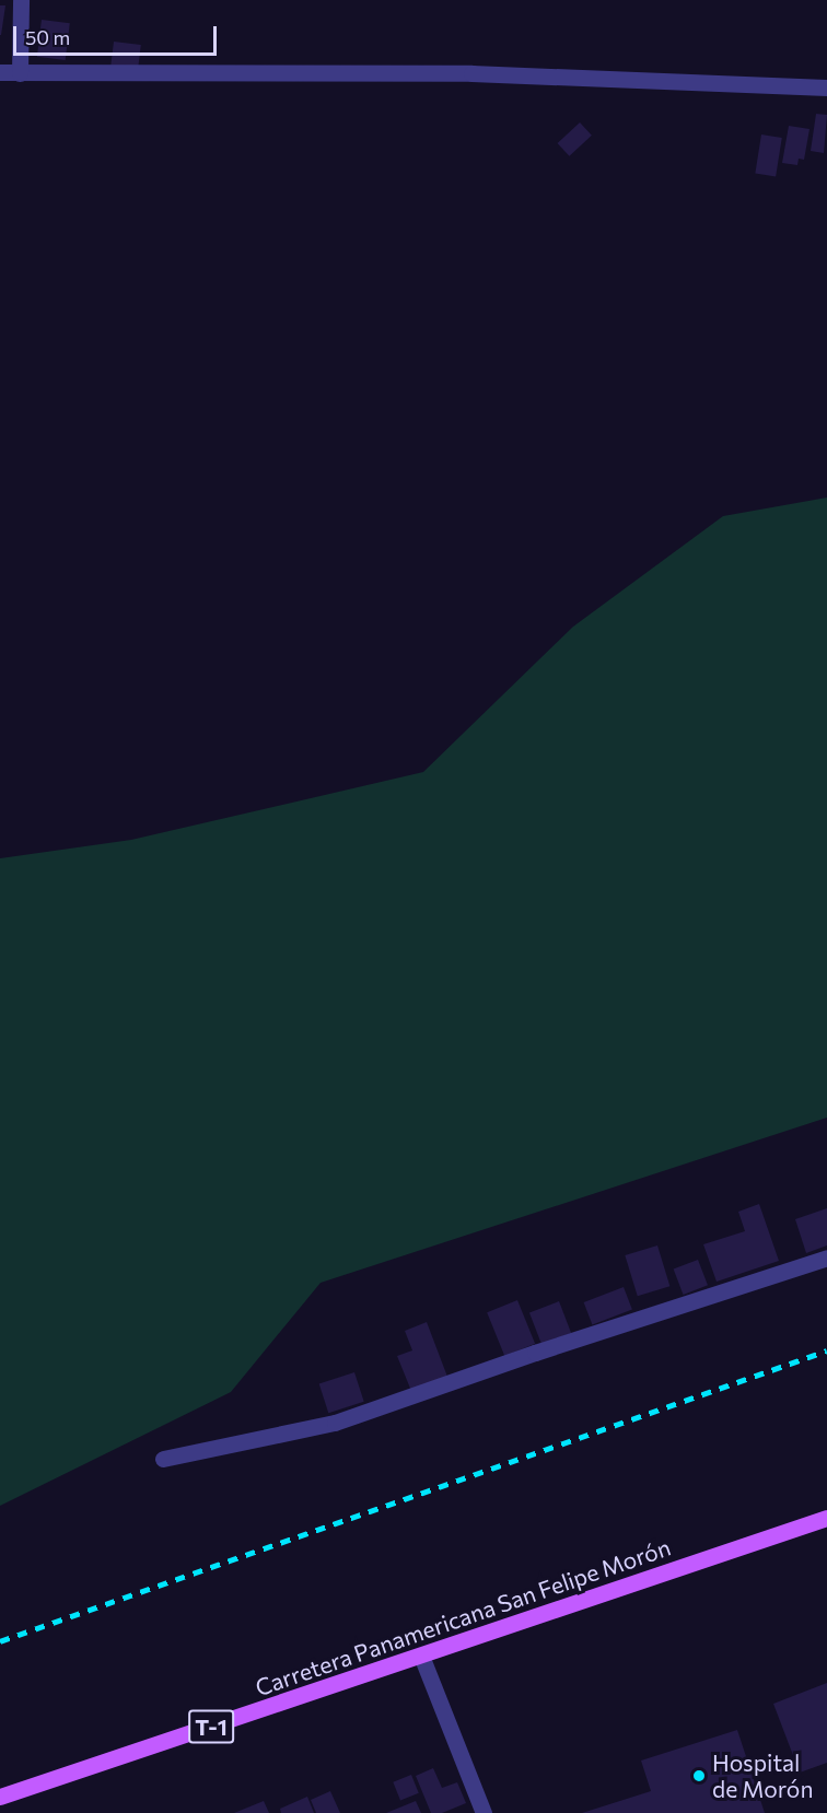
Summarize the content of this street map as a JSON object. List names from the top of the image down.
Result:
{
  "streets": {
    "main road": ["Carretera Panamericana San Felipe Morón", "T-1"]
  },
  "places": ["Hospital de Morón"],
  "scale_bar": "50 m"
}
